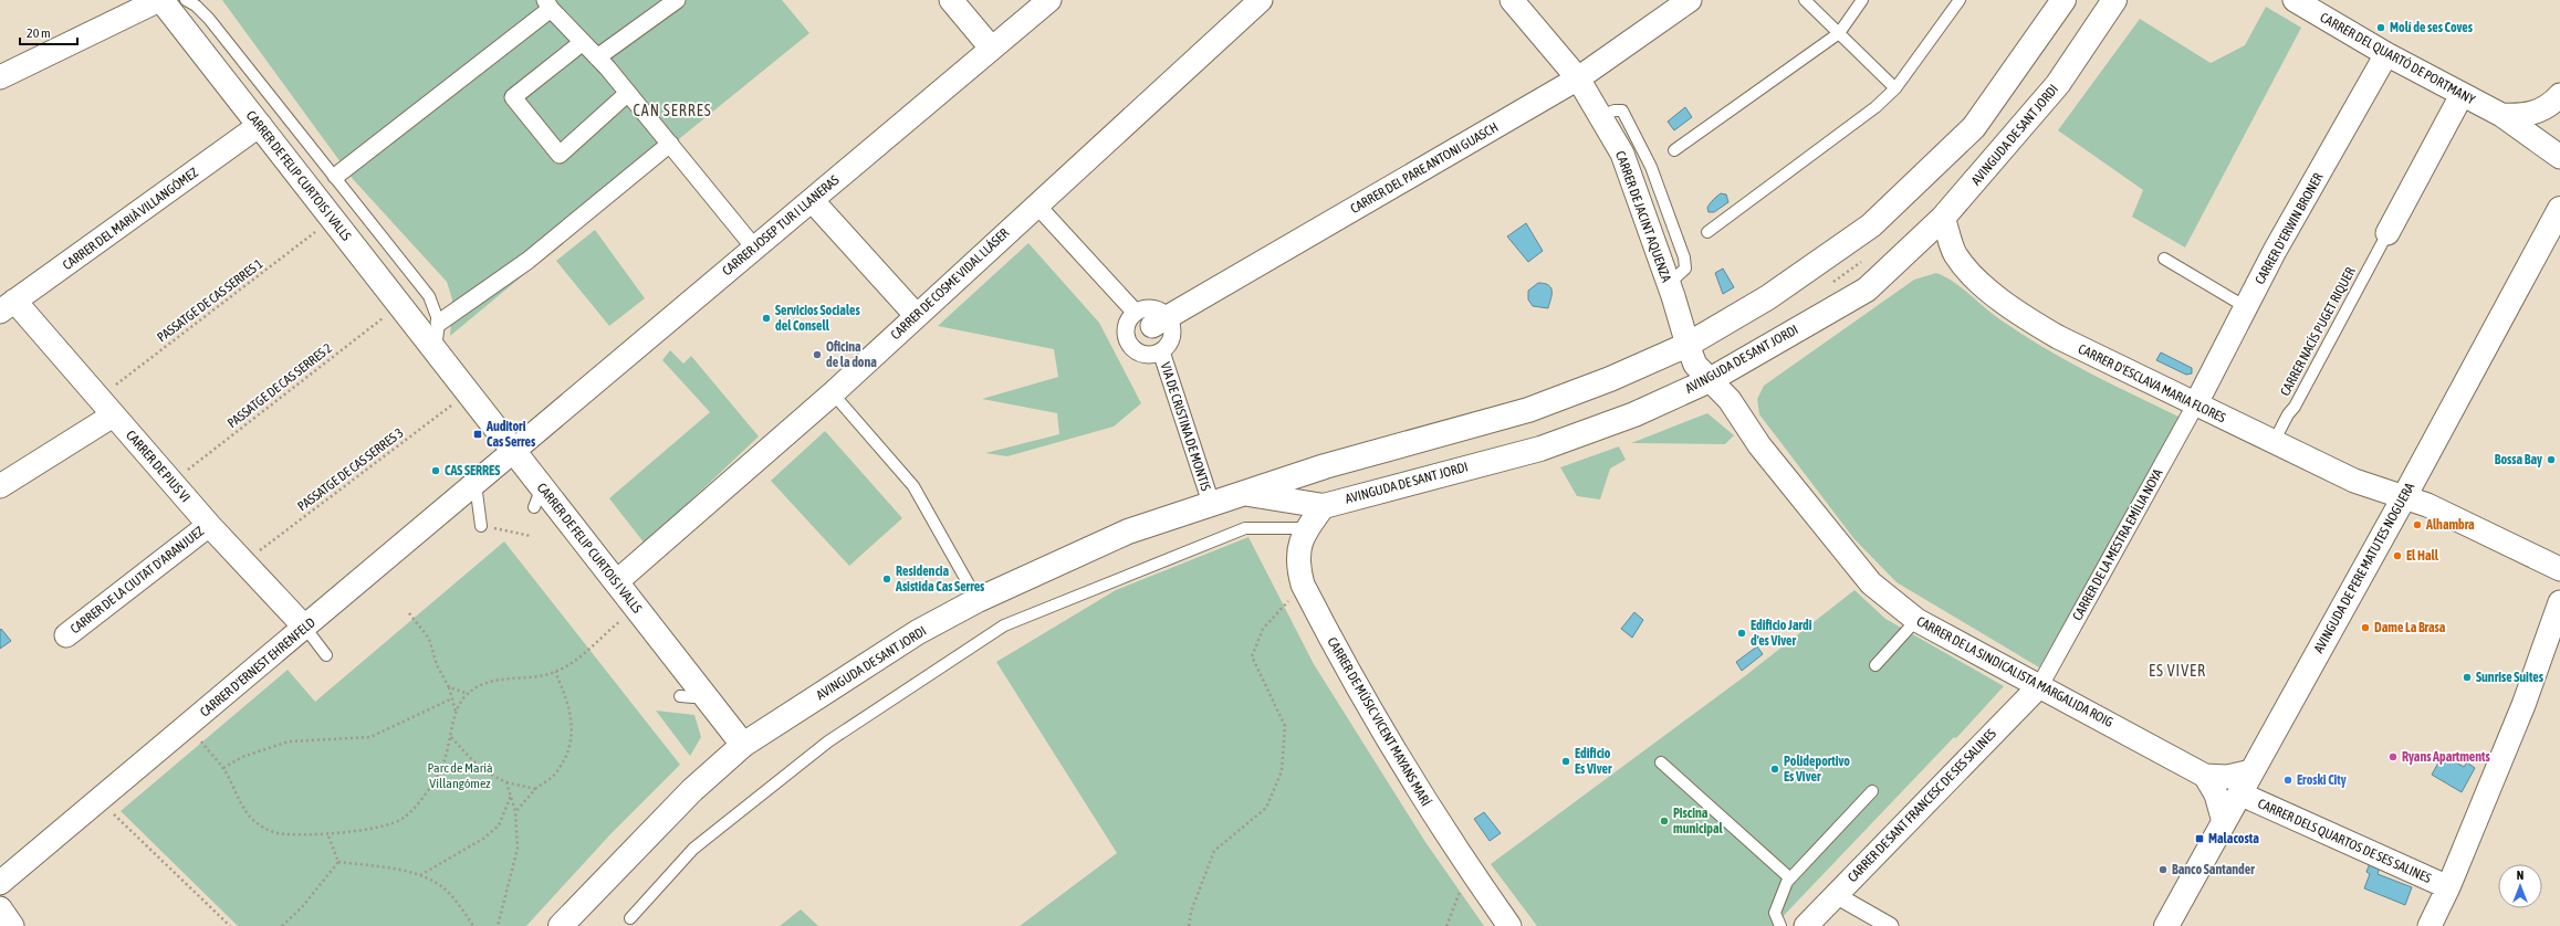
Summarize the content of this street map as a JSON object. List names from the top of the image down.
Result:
{
  "streets": {
    "street": [
      "CARRER DEL QUARTÓ DE PORTMANY",
      "AVINGUDA DE SANT JORDI",
      "CARRER DEL PARE ANTONI GUASCH",
      "CARRER DE FELIP CURTOIS I VALLS",
      "CARRER DE JACINT AQUENZA",
      "CARRER DEL MARIÀ VILLANGÓMEZ",
      "CARRER JOSEP TUR I LLANERAS",
      "CARRER D'ERWIN BRONER",
      "CARRER DE COSME VIDAL LLÁSER",
      "CARRER D'ESCLAVA MARIA FLORES",
      "VIA DE CRISTINA DE MONTIS",
      "CARRER DE PIUS VI",
      "CARRER DE LA MESTRA EMÍLIA NOYA",
      "AVINGUDA DE PERE MATUTES NOGUERA",
      "CARRER DE LA CIUTAT D'ARANJUEZ",
      "CARRER D'ERNEST EHRENFELD",
      "CARRER DE LA SINDICALISTA MARGALIDA ROIG",
      "CARRER DE MÚSIC VICENT MAYANS MARÍ",
      "CARRER DE SANT FRANCESC DE SES SALINES",
      "CARRER DELS QUARTOS DE SES SALINES"
    ],
    "lane": ["CARRER NACÍS PUGET RIQUER"],
    "path": ["PASSATGE DE CAS SERRES 1", "PASSATGE DE CAS SERRES 2", "PASSATGE DE CAS SERRES 3"]
  },
  "crossings": [
    ["CARRER DEL QUARTÓ DE PORTMANY", "CARRER D'ERWIN BRONER"],
    ["AVINGUDA DE SANT JORDI", "CARRER DE FELIP CURTOIS I VALLS"],
    ["AVINGUDA DE SANT JORDI", "CARRER DE JACINT AQUENZA"],
    ["AVINGUDA DE SANT JORDI", "CARRER D'ESCLAVA MARIA FLORES"],
    ["AVINGUDA DE SANT JORDI", "VIA DE CRISTINA DE MONTIS"],
    ["AVINGUDA DE SANT JORDI", "CARRER DE LA SINDICALISTA MARGALIDA ROIG"],
    ["AVINGUDA DE SANT JORDI", "CARRER DE MÚSIC VICENT MAYANS MARÍ"],
    ["CARRER DEL PARE ANTONI GUASCH", "CARRER DE JACINT AQUENZA"],
    ["CARRER DEL PARE ANTONI GUASCH", "VIA DE CRISTINA DE MONTIS"],
    ["CARRER DE FELIP CURTOIS I VALLS", "CARRER DEL MARIÀ VILLANGÓMEZ"],
    ["CARRER DE FELIP CURTOIS I VALLS", "CARRER JOSEP TUR I LLANERAS"],
    ["CARRER DE FELIP CURTOIS I VALLS", "CARRER DE COSME VIDAL LLÁSER"],
    ["CARRER DE FELIP CURTOIS I VALLS", "PASSATGE DE CAS SERRES 1"],
    ["CARRER DE FELIP CURTOIS I VALLS", "PASSATGE DE CAS SERRES 2"],
    ["CARRER DE FELIP CURTOIS I VALLS", "PASSATGE DE CAS SERRES 3"],
    ["CARRER DE FELIP CURTOIS I VALLS", "CARRER D'ERNEST EHRENFELD"],
    ["CARRER DE JACINT AQUENZA", "CARRER DE LA SINDICALISTA MARGALIDA ROIG"],
    ["CARRER DEL MARIÀ VILLANGÓMEZ", "CARRER DE PIUS VI"],
    ["CARRER JOSEP TUR I LLANERAS", "CARRER D'ERNEST EHRENFELD"],
    ["CARRER D'ERWIN BRONER", "CARRER D'ESCLAVA MARIA FLORES"],
    ["CARRER D'ERWIN BRONER", "CARRER DE LA MESTRA EMÍLIA NOYA"],
    ["PASSATGE DE CAS SERRES 1", "CARRER DE PIUS VI"],
    ["CARRER NACÍS PUGET RIQUER", "CARRER D'ESCLAVA MARIA FLORES"],
    ["CARRER D'ESCLAVA MARIA FLORES", "CARRER DE LA MESTRA EMÍLIA NOYA"],
    ["CARRER D'ESCLAVA MARIA FLORES", "AVINGUDA DE PERE MATUTES NOGUERA"],
    ["PASSATGE DE CAS SERRES 2", "CARRER DE PIUS VI"],
    ["CARRER DE PIUS VI", "PASSATGE DE CAS SERRES 3"],
    ["CARRER DE PIUS VI", "CARRER DE LA CIUTAT D'ARANJUEZ"],
    ["CARRER DE PIUS VI", "CARRER D'ERNEST EHRENFELD"],
    ["CARRER DE LA MESTRA EMÍLIA NOYA", "CARRER DE LA SINDICALISTA MARGALIDA ROIG"],
    ["CARRER DE LA MESTRA EMÍLIA NOYA", "CARRER DE SANT FRANCESC DE SES SALINES"],
    ["AVINGUDA DE PERE MATUTES NOGUERA", "CARRER DE LA SINDICALISTA MARGALIDA ROIG"],
    ["AVINGUDA DE PERE MATUTES NOGUERA", "CARRER DELS QUARTOS DE SES SALINES"],
    ["CARRER DE LA SINDICALISTA MARGALIDA ROIG", "CARRER DE SANT FRANCESC DE SES SALINES"]
  ],
  "districts": ["CAN SERRES", "ES VIVER"],
  "parks": ["Parc de Marià Villangómez"],
  "places": {
    "other": [
      "Molí de ses Coves",
      "Servicios Sociales del Consell",
      "Oficina de la dona",
      "Bossa Bay",
      "CAS SERRES",
      "Alhambra",
      "El Hall",
      "Residencia Asistida Cas Serres",
      "Dame La Brasa",
      "Edificio Jardi d'es Viver",
      "Sunrise Suites",
      "Ryans Apartments",
      "Edificio Es Viver",
      "Polideportivo Es Viver",
      "Eroski City",
      "Piscina municipal",
      "Banco Santander"
    ],
    "transit": ["Auditori Cas Serres", "Malacosta"]
  },
  "scale_bar": "20 m",
  "north": "top"
}
